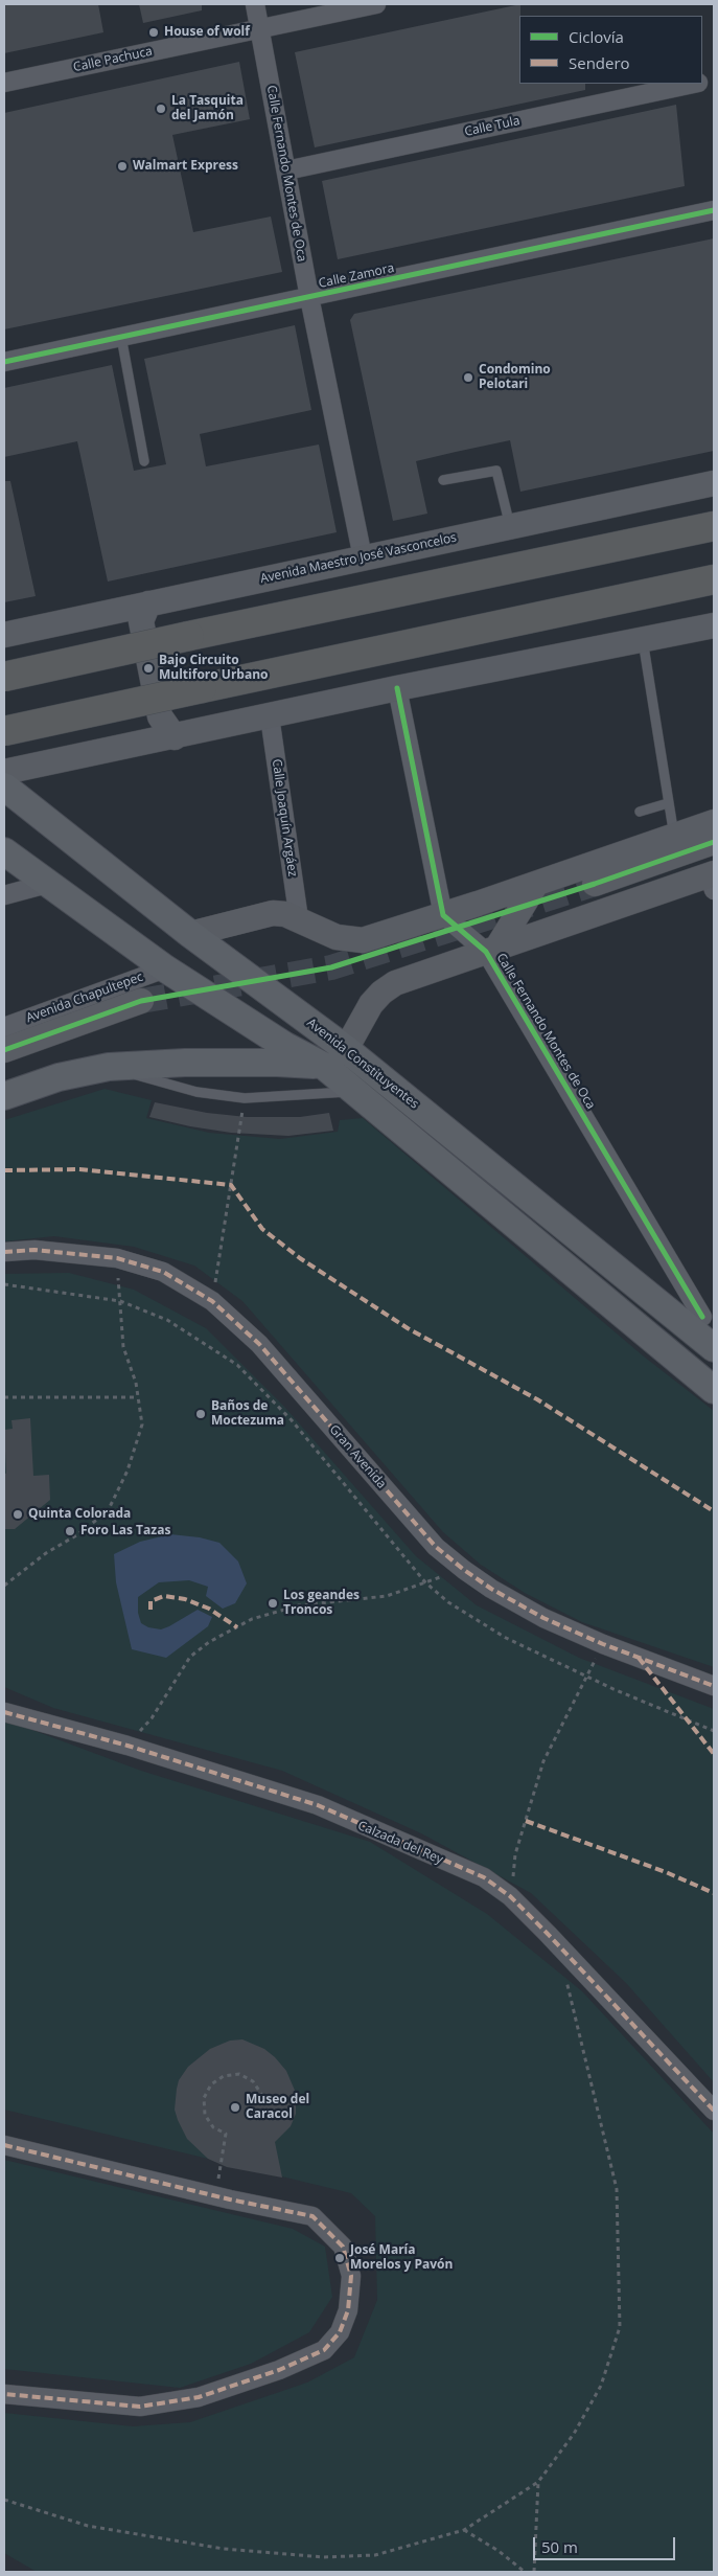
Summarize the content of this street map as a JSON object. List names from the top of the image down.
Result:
{
  "streets": {
    "main road": ["Avenida Maestro José Vasconcelos", "Avenida Chapultepec", "Avenida Constituyentes"],
    "street": [
      "Calle Pachuca",
      "Calle Tula",
      "Calle Fernando Montes de Oca",
      "Calle Zamora",
      "Calle Joaquín Argáez",
      "Gran Avenida",
      "Calzada del Rey"
    ]
  },
  "crossings": [
    ["Calle Pachuca", "Calle Fernando Montes de Oca"],
    ["Calle Tula", "Calle Fernando Montes de Oca"],
    ["Calle Fernando Montes de Oca", "Calle Zamora"],
    ["Calle Fernando Montes de Oca", "Avenida Maestro José Vasconcelos"],
    ["Calle Fernando Montes de Oca", "Avenida Constituyentes"],
    ["Avenida Chapultepec", "Avenida Constituyentes"]
  ],
  "places": [
    "House of wolf",
    "La Tasquita del Jamón",
    "Walmart Express",
    "Condomino Pelotari",
    "Bajo Circuito Multiforo Urbano",
    "Baños de Moctezuma",
    "Quinta Colorada",
    "Foro Las Tazas",
    "Los geandes Troncos",
    "Museo del Caracol",
    "José María Morelos y Pavón"
  ],
  "legend": ["Ciclovía", "Sendero"],
  "scale_bar": "50 m"
}
